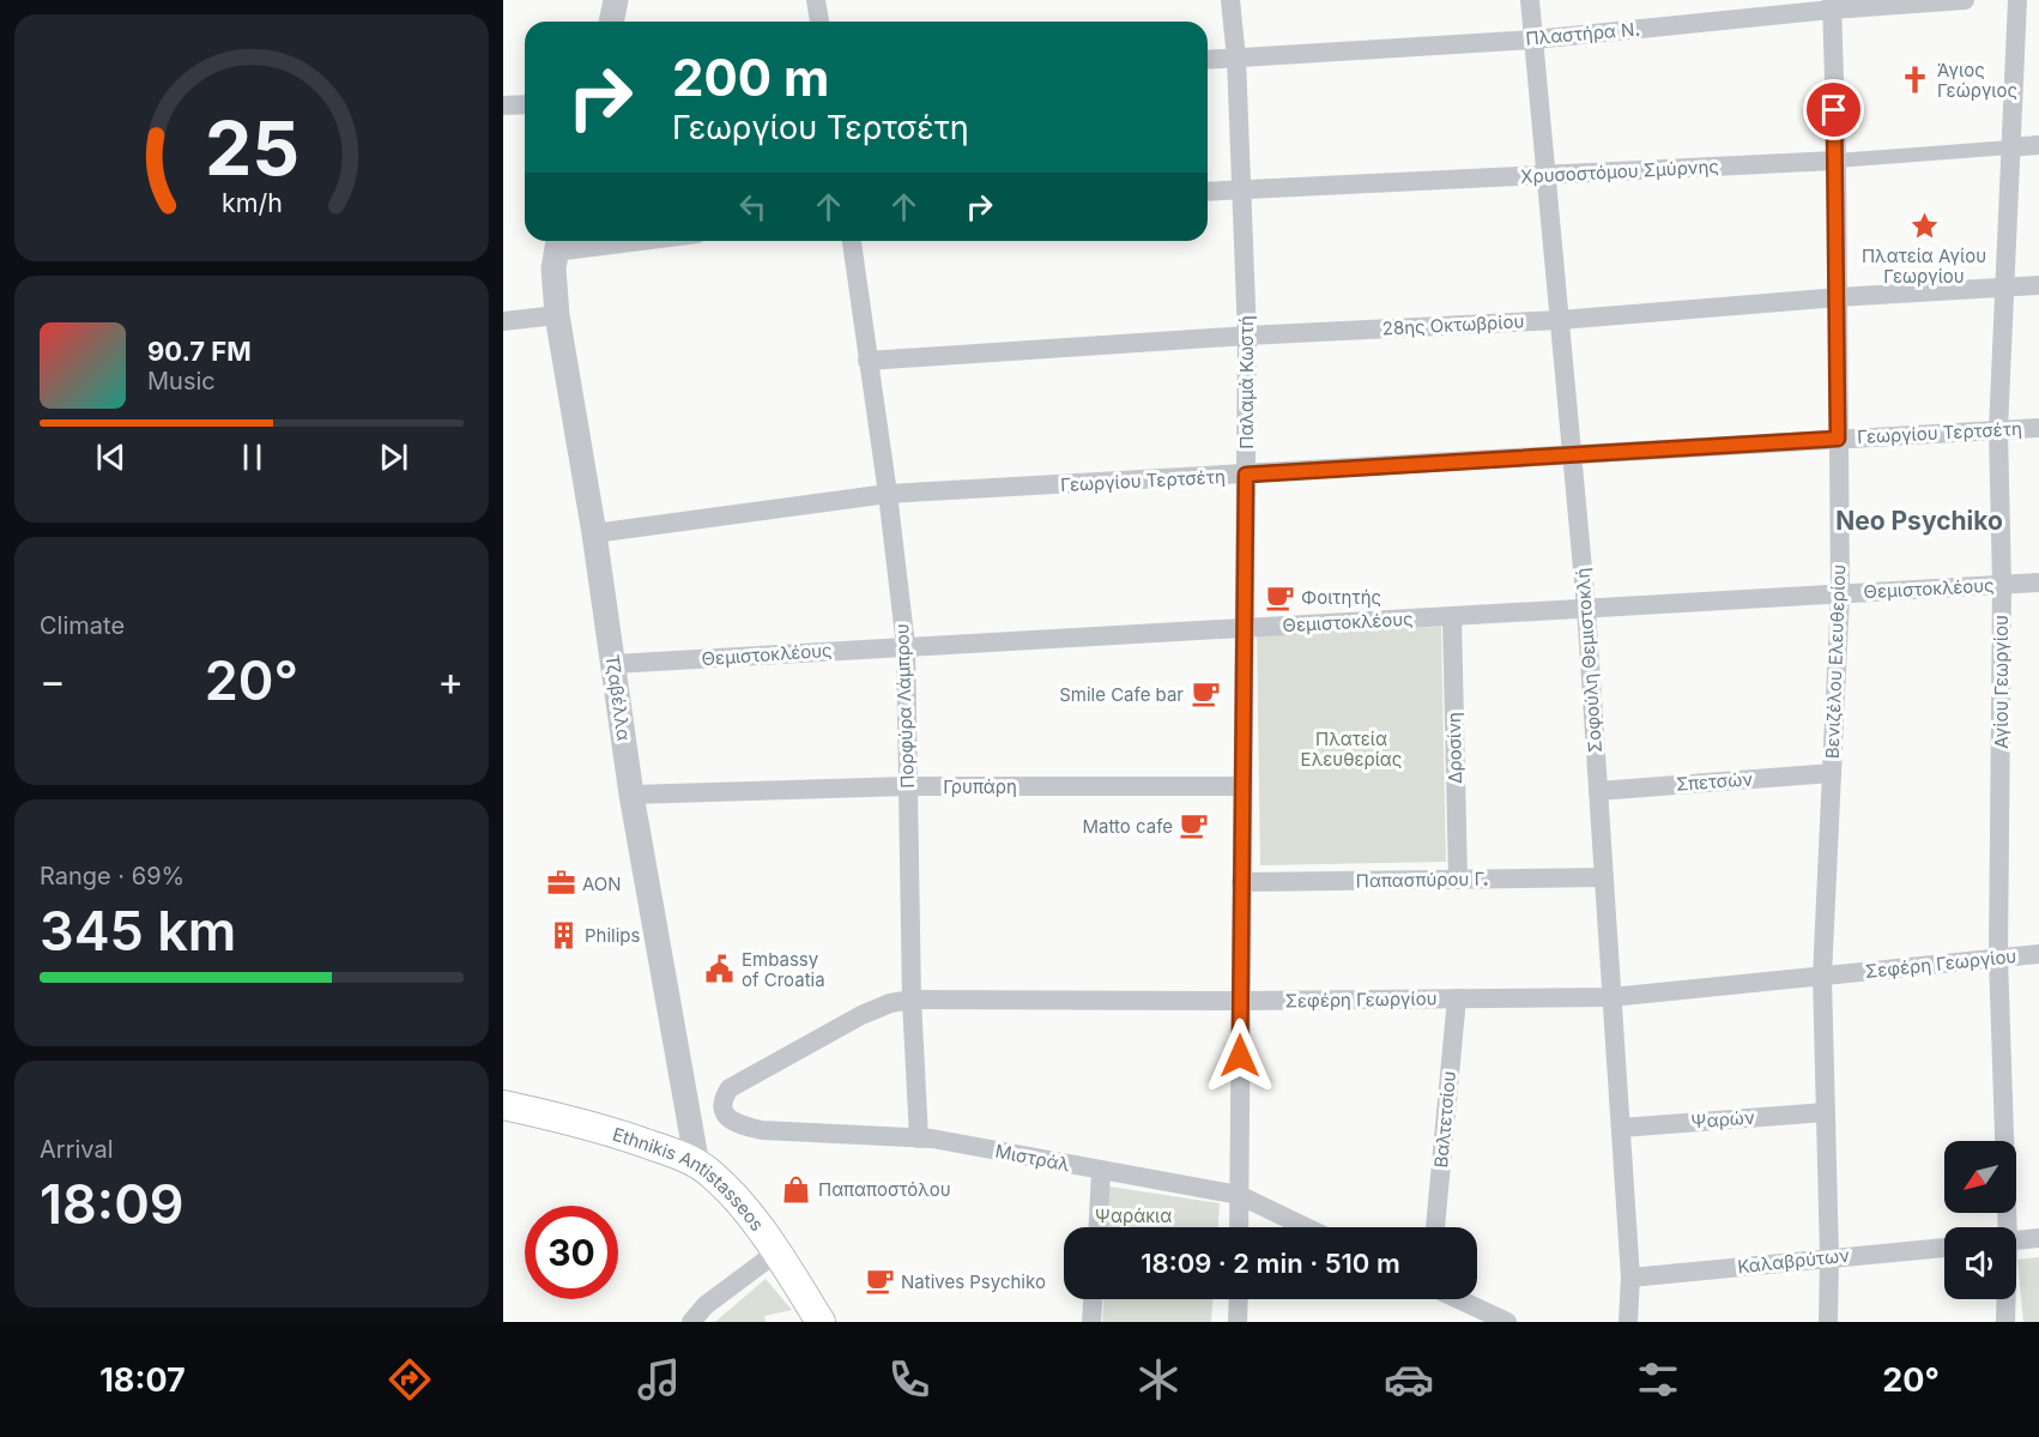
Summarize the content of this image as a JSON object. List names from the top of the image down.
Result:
{
  "streets": {
    "main road": ["Ethnikis Antistasseos"],
    "street": [
      "Πλαστήρα Ν.",
      "Χρυσοστόμου Σμύρνης",
      "28ης Οκτωβρίου",
      "Παλαμά Κωστή",
      "Γεωργίου Τερτσέτη",
      "Θεμιστοκλέους",
      "Σοφούλη Θεμιστοκλή",
      "Βενιζέλου Ελευθερίου",
      "Αγίου Γεωργίου",
      "Τζαβέλλα",
      "Πορφύρα Λάμπρου",
      "Δροσίνη",
      "Σπετσών",
      "Γρυπάρη",
      "Παπασπύρου Γ.",
      "Σεφέρη Γεωργίου",
      "Βαλτετσίου",
      "Ψαρών",
      "Μιστράλ",
      "Καλαβρύτων"
    ]
  },
  "crossings": [
    ["Πλαστήρα Ν.", "Παλαμά Κωστή"],
    ["Πλαστήρα Ν.", "Σοφούλη Θεμιστοκλή"],
    ["Πλαστήρα Ν.", "Βενιζέλου Ελευθερίου"],
    ["Χρυσοστόμου Σμύρνης", "Παλαμά Κωστή"],
    ["Χρυσοστόμου Σμύρνης", "Σοφούλη Θεμιστοκλή"],
    ["Χρυσοστόμου Σμύρνης", "Βενιζέλου Ελευθερίου"],
    ["Χρυσοστόμου Σμύρνης", "Αγίου Γεωργίου"],
    ["28ης Οκτωβρίου", "Παλαμά Κωστή"],
    ["28ης Οκτωβρίου", "Σοφούλη Θεμιστοκλή"],
    ["28ης Οκτωβρίου", "Βενιζέλου Ελευθερίου"],
    ["28ης Οκτωβρίου", "Αγίου Γεωργίου"],
    ["28ης Οκτωβρίου", "Πορφύρα Λάμπρου"],
    ["Παλαμά Κωστή", "Γεωργίου Τερτσέτη"],
    ["Παλαμά Κωστή", "Θεμιστοκλέους"],
    ["Παλαμά Κωστή", "Γρυπάρη"],
    ["Παλαμά Κωστή", "Παπασπύρου Γ."],
    ["Παλαμά Κωστή", "Σεφέρη Γεωργίου"],
    ["Παλαμά Κωστή", "Μιστράλ"],
    ["Γεωργίου Τερτσέτη", "Σοφούλη Θεμιστοκλή"],
    ["Γεωργίου Τερτσέτη", "Βενιζέλου Ελευθερίου"],
    ["Γεωργίου Τερτσέτη", "Αγίου Γεωργίου"],
    ["Γεωργίου Τερτσέτη", "Τζαβέλλα"],
    ["Γεωργίου Τερτσέτη", "Πορφύρα Λάμπρου"],
    ["Θεμιστοκλέους", "Σοφούλη Θεμιστοκλή"],
    ["Θεμιστοκλέους", "Βενιζέλου Ελευθερίου"],
    ["Θεμιστοκλέους", "Αγίου Γεωργίου"],
    ["Θεμιστοκλέους", "Τζαβέλλα"],
    ["Θεμιστοκλέους", "Πορφύρα Λάμπρου"],
    ["Θεμιστοκλέους", "Δροσίνη"],
    ["Σοφούλη Θεμιστοκλή", "Σπετσών"],
    ["Σοφούλη Θεμιστοκλή", "Παπασπύρου Γ."],
    ["Σοφούλη Θεμιστοκλή", "Σεφέρη Γεωργίου"],
    ["Σοφούλη Θεμιστοκλή", "Ψαρών"],
    ["Σοφούλη Θεμιστοκλή", "Καλαβρύτων"],
    ["Βενιζέλου Ελευθερίου", "Σπετσών"],
    ["Βενιζέλου Ελευθερίου", "Σεφέρη Γεωργίου"],
    ["Βενιζέλου Ελευθερίου", "Ψαρών"],
    ["Βενιζέλου Ελευθερίου", "Καλαβρύτων"],
    ["Αγίου Γεωργίου", "Σεφέρη Γεωργίου"],
    ["Τζαβέλλα", "Γρυπάρη"],
    ["Τζαβέλλα", "Ethnikis Antistasseos"],
    ["Πορφύρα Λάμπρου", "Γρυπάρη"],
    ["Πορφύρα Λάμπρου", "Σεφέρη Γεωργίου"],
    ["Πορφύρα Λάμπρου", "Μιστράλ"],
    ["Δροσίνη", "Παπασπύρου Γ."],
    ["Σεφέρη Γεωργίου", "Βαλτετσίου"],
    ["Σεφέρη Γεωργίου", "Μιστράλ"]
  ],
  "districts": ["Neo Psychiko"],
  "parks": ["Πλατεία Ελευθερίας", "Ψαράκια"],
  "places": {
    "church": ["Άγιος Γεώργιος"],
    "place": ["Πλατεία Αγίου Γεωργίου"],
    "cafe": [
      "Φοιτητής",
      "Smile Cafe bar",
      "Matto cafe",
      "Natives Psychiko"
    ],
    "office": ["AON"],
    "building": ["Philips"],
    "public building": ["Embassy of Croatia"],
    "shop": ["Παπαποστόλου"]
  },
  "north": "bottom left",
  "page": {
    "turn": ["200 m", "Γεωργίου Τερτσέτη"],
    "song": ["90.7 FM", "Music"],
    "tile": [
      "Climate",
      ["Range · 69%", "345 km"],
      ["Arrival", "18:09"]
    ],
    "heat": ["−", "20°", "+"],
    "limit": "30",
    "trip": "18:09 · 2 min · 510 m",
    "tabs": ["18:07", "20°"],
    "gauge": ["25", "km/h"]
  }
}
